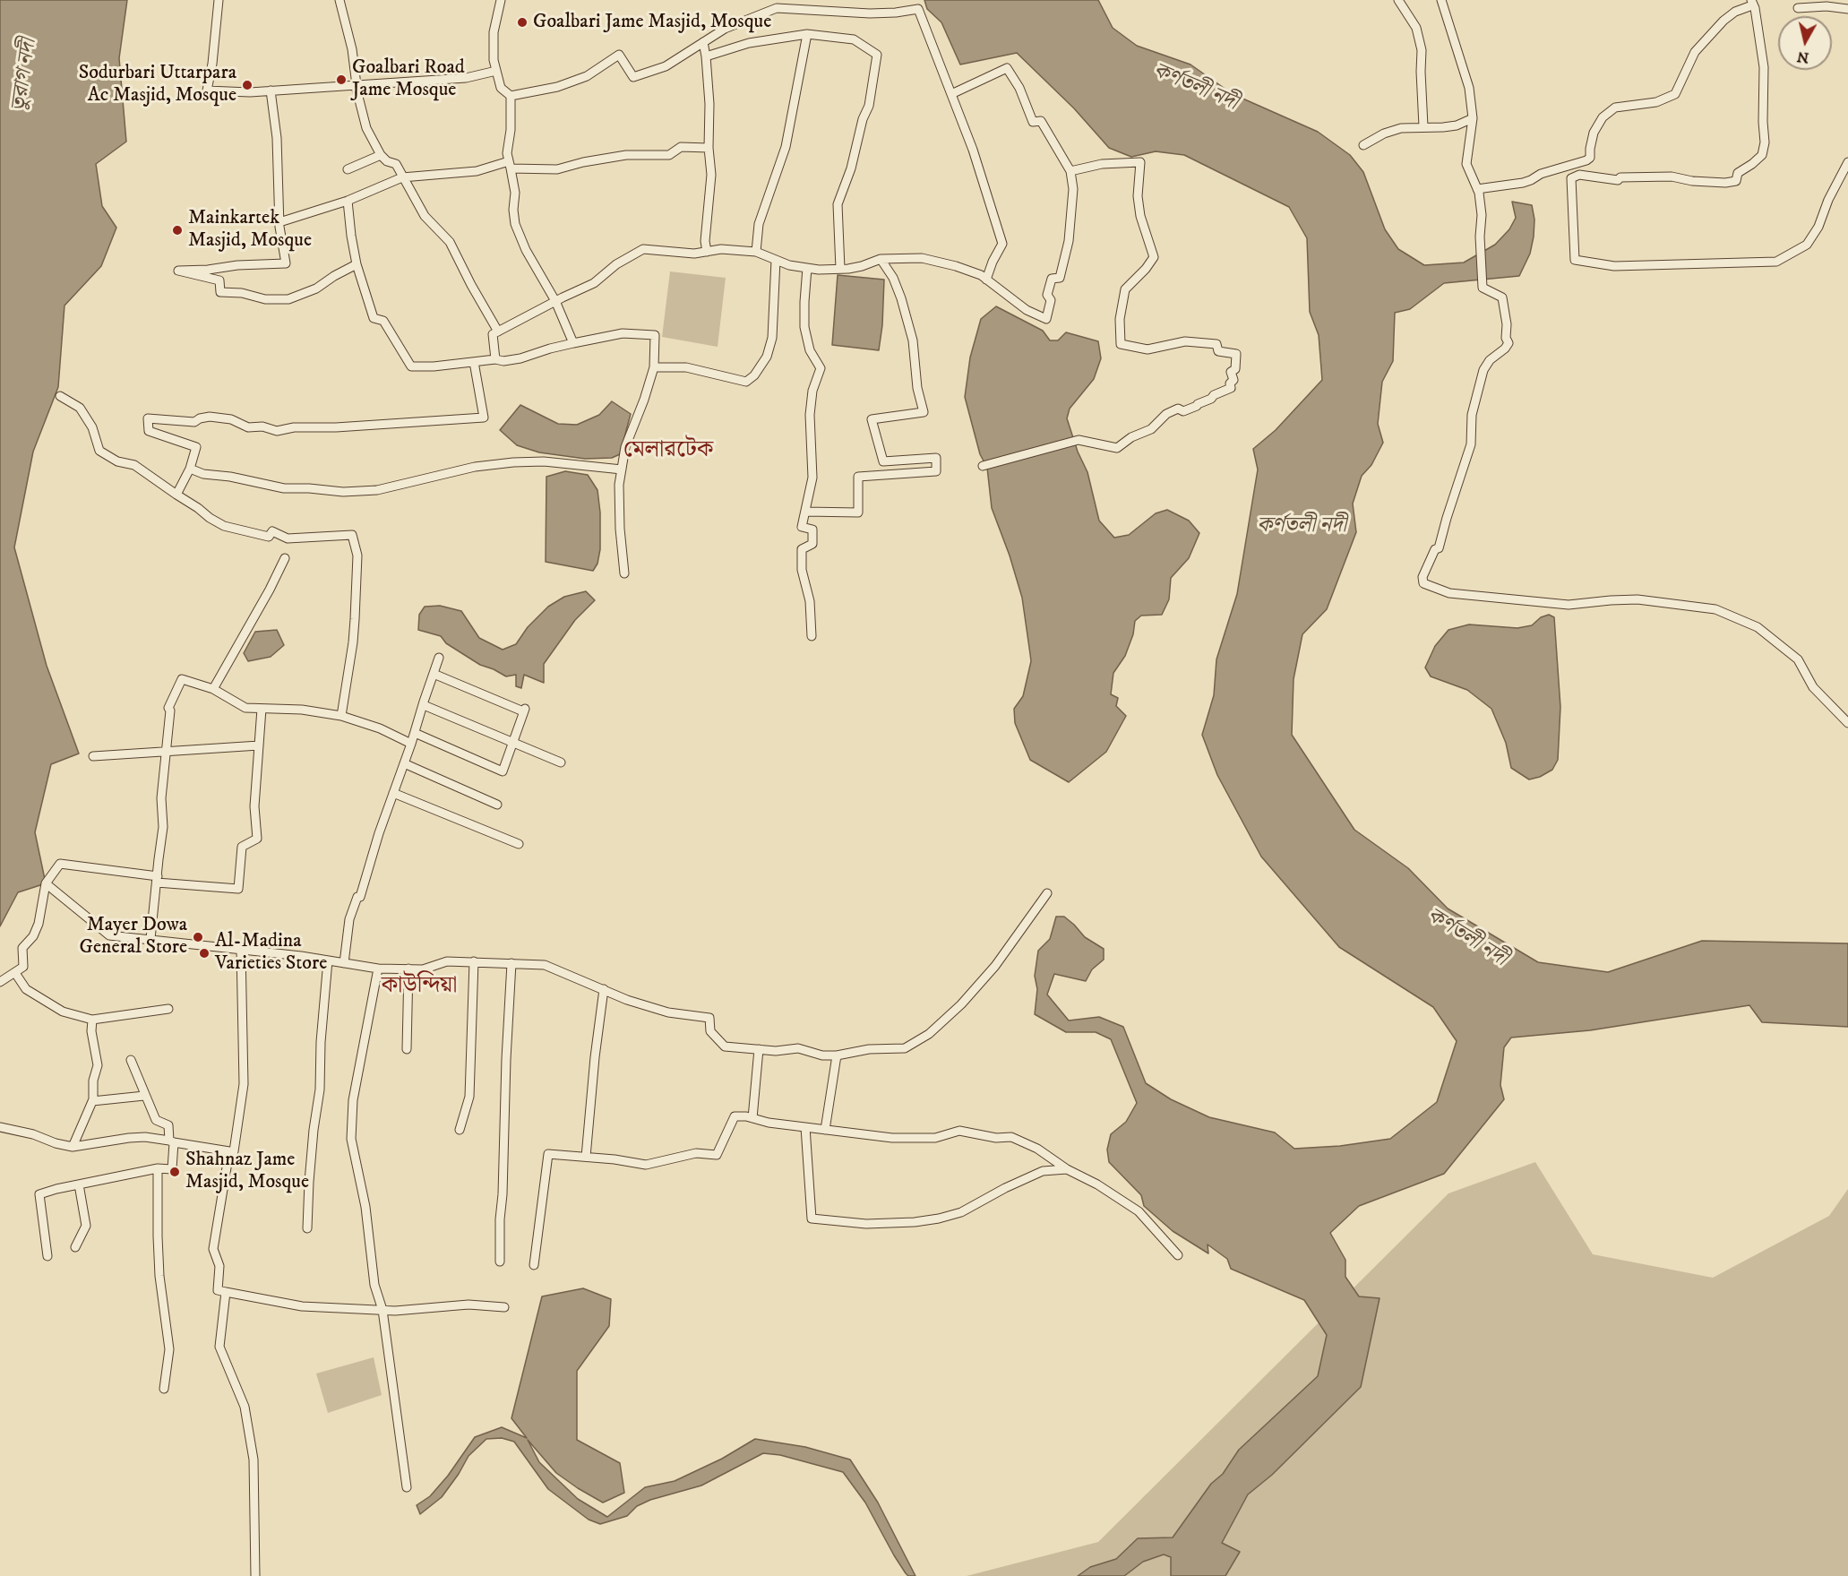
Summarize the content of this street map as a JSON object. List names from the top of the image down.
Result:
{
  "districts": ["মেলারটেক", "কাউন্দিয়া"],
  "water": ["তুরাগ নদী", "কর্ণতলী নদী"],
  "places": [
    "Goalbari Jame Masjid, Mosque",
    "Goalbari Road Jame Mosque",
    "Sodurbari Uttarpara Ac Masjid, Mosque",
    "Mainkartek Masjid, Mosque",
    "Mayer Dowa General Store",
    "Al-Madina Varieties Store",
    "Shahnaz Jame Masjid, Mosque"
  ],
  "north": "bottom"
}
